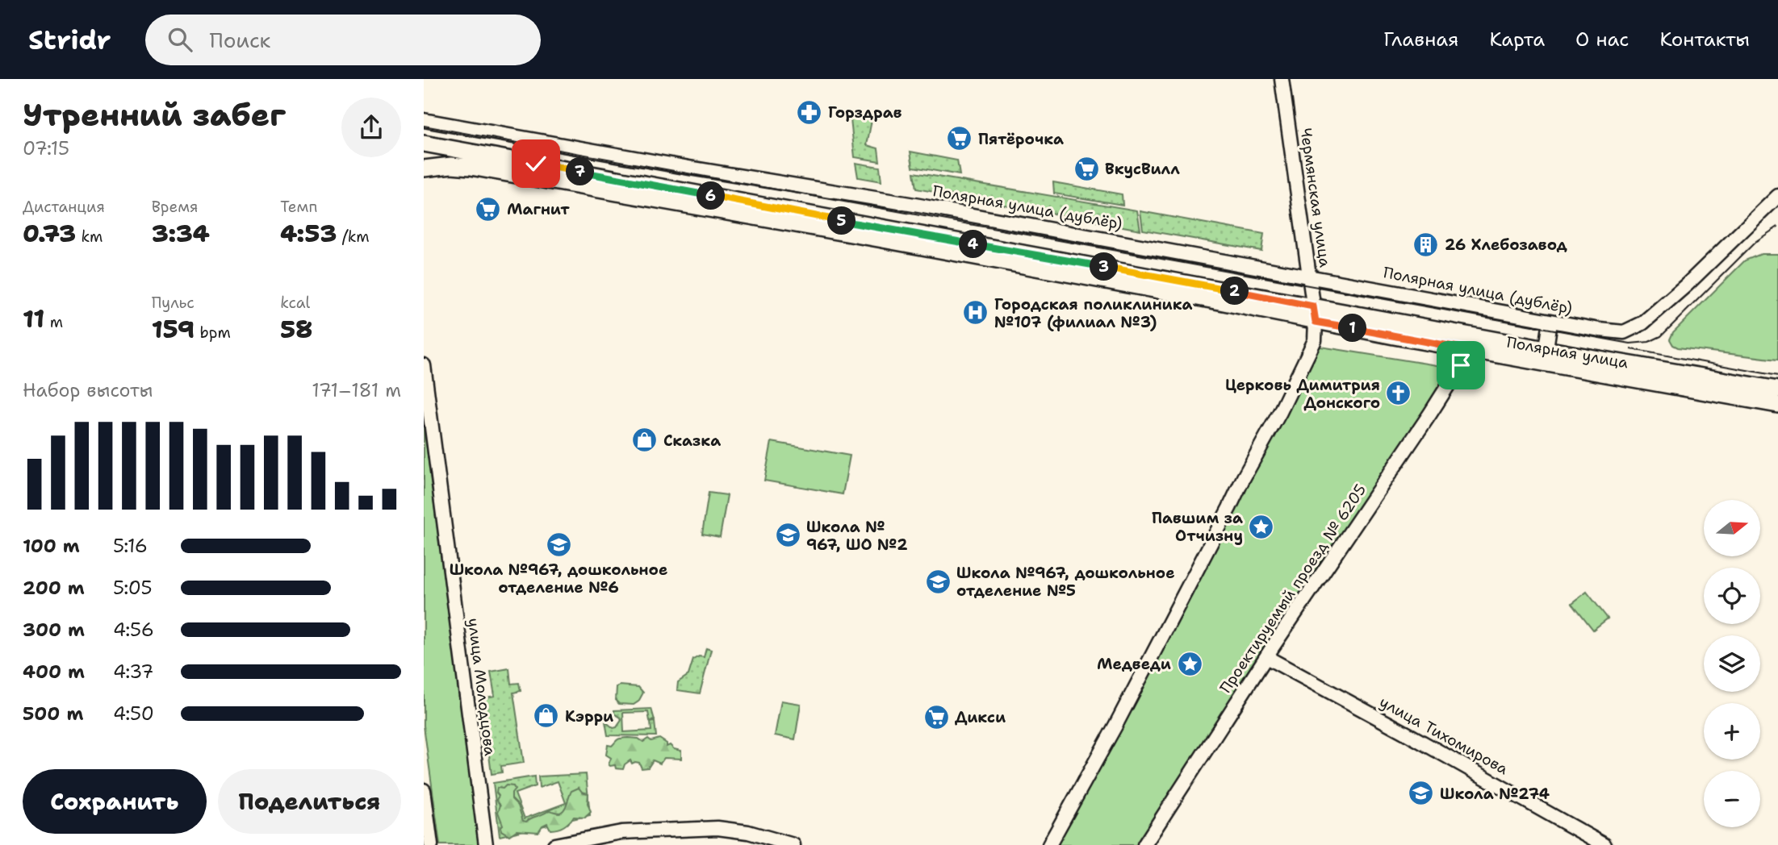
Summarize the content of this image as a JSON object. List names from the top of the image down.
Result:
{
  "streets": {
    "main road": ["Полярная улица"],
    "street": [
      "Чермянская улица",
      "Полярная улица (дублёр)",
      "Проектируемый проезд № 6205",
      "улица Молодцова",
      "улица Тихомирова"
    ]
  },
  "crossings": [
    ["Чермянская улица", "Полярная улица (дублёр)"],
    ["Чермянская улица", "Полярная улица"],
    ["Полярная улица", "Проектируемый проезд № 6205"],
    ["Проектируемый проезд № 6205", "улица Тихомирова"]
  ],
  "places": {
    "pharmacy": ["Горздрав"],
    "supermarket": [
      "Пятёрочка",
      "ВкусВилл",
      "Магнит",
      "Дикси"
    ],
    "building": ["26 Хлебозавод"],
    "hospital": ["Городская поликлиника №107 (филиал №3)"],
    "church": ["Церковь Димитрия Донского"],
    "shop": ["Сказка", "Кэрри"],
    "place": ["Павшим за Отчизну", "Медведи"],
    "school or university": [
      "Школа № 967, ШО №2",
      "Школа №967, дошкольное отделение №6",
      "Школа №967, дошкольное отделение №5",
      "Школа №274"
    ]
  },
  "north": "right",
  "page": {
    "header": "Stridr",
    "search": "Поиск",
    "nav": [
      "Главная",
      "Карта",
      "О нас",
      "Контакты"
    ],
    "heading": ["Утренний забег", "07:15"],
    "pins": [
      "7",
      "6",
      "5",
      "4",
      "3",
      "2",
      "1"
    ],
    "stats": [
      ["Дистанция", "0.73 km"],
      ["Время", "3:34"],
      ["Темп", "4:53 /km"],
      ["11 m"],
      ["Пульс", "159 bpm"],
      ["kcal", "58"]
    ],
    "chart": ["Набор высоты", "171–181 m"],
    "map_buttons": ["+", "−"],
    "list": [
      {
        "name": "100 m",
        "note": "5:16"
      },
      {
        "name": "200 m",
        "note": "5:05"
      },
      {
        "name": "300 m",
        "note": "4:56"
      },
      {
        "name": "400 m",
        "note": "4:37"
      },
      {
        "name": "500 m",
        "note": "4:50"
      }
    ],
    "buttons": ["Сохранить", "Поделиться"]
  }
}
